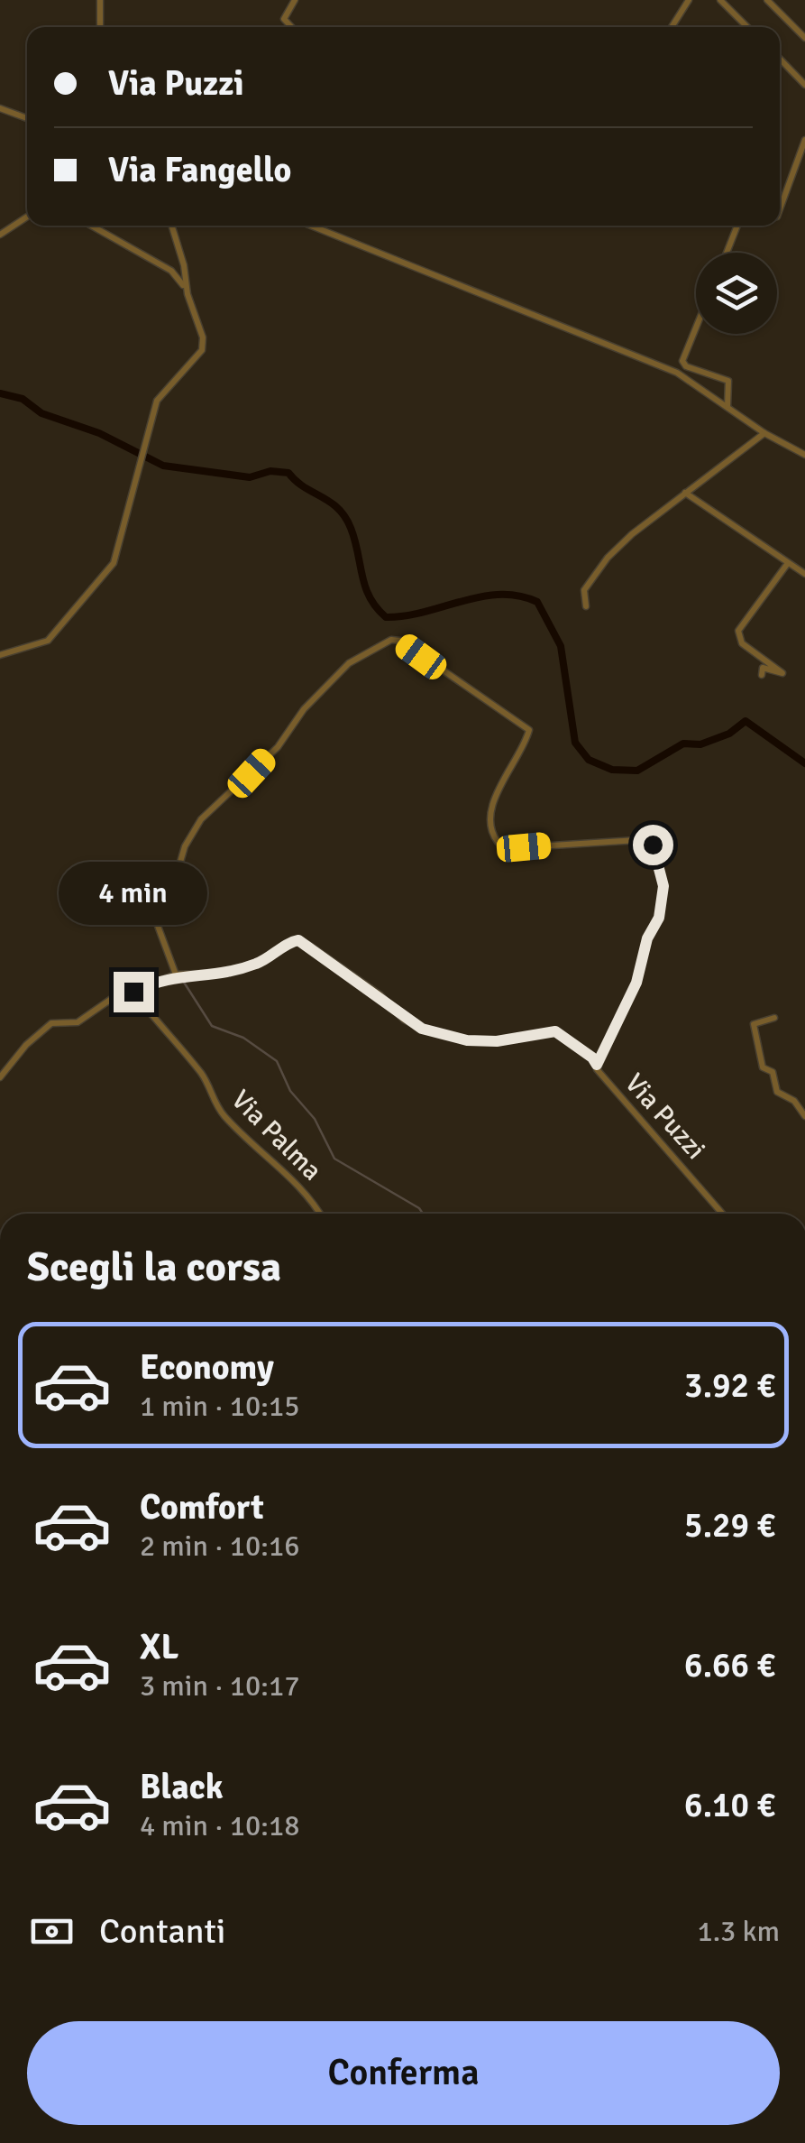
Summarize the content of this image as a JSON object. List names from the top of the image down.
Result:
{
  "streets": {
    "street": ["Via Puzzi", "Via Palma"]
  },
  "page": {
    "banner": ["Via Puzzi", "Via Fangello"],
    "bubble": "4 min",
    "heading": "Scegli la corsa",
    "list": [
      {
        "name": "Economy",
        "note": "1 min · 10:15",
        "value": "3.92 €"
      },
      {
        "name": "Comfort",
        "note": "2 min · 10:16",
        "value": "5.29 €"
      },
      {
        "name": "XL",
        "note": "3 min · 10:17",
        "value": "6.66 €"
      },
      {
        "name": "Black",
        "note": "4 min · 10:18",
        "value": "6.10 €"
      }
    ],
    "pay": ["Contanti", "1.3 km"],
    "buttons": "Conferma"
  }
}
